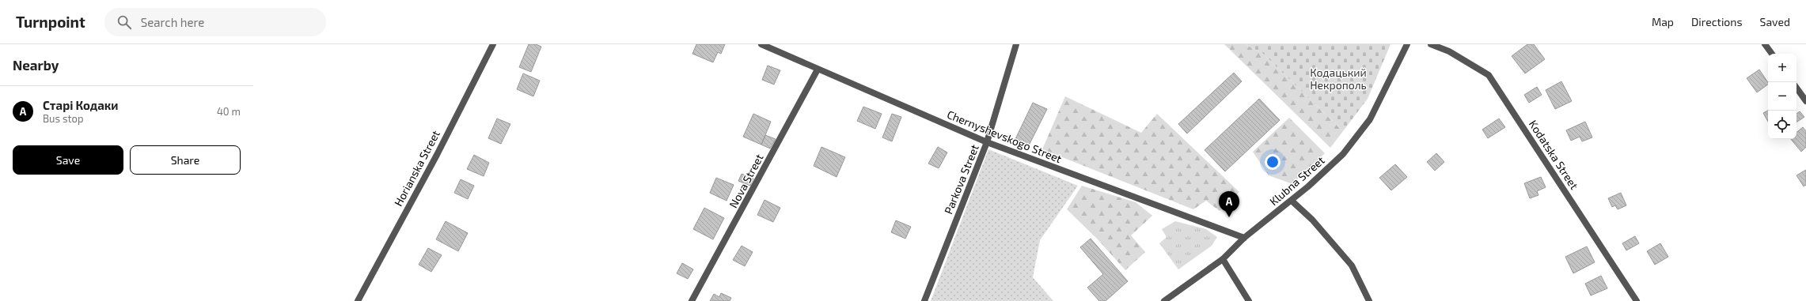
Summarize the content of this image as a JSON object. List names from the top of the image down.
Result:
{
  "streets": {
    "street": [
      "Chernyshevskogo Street",
      "Kodatska Street",
      "Horianska Street",
      "Parkova Street",
      "Nova Street",
      "Klubna Street"
    ]
  },
  "crossings": [
    ["Chernyshevskogo Street", "Parkova Street"],
    ["Chernyshevskogo Street", "Nova Street"],
    ["Chernyshevskogo Street", "Klubna Street"]
  ],
  "parks": ["Кодацький Некрополь"],
  "page": {
    "header": "Turnpoint",
    "search": "Search here",
    "nav": ["Map", "Directions", "Saved"],
    "heading": "Nearby",
    "map_buttons": ["+", "−"],
    "list": [
      {
        "mark": "A",
        "name": "Старі Кодаки",
        "note": "Bus stop",
        "value": "40 m"
      }
    ],
    "buttons": ["Save", "Share"],
    "pins": "A"
  }
}
